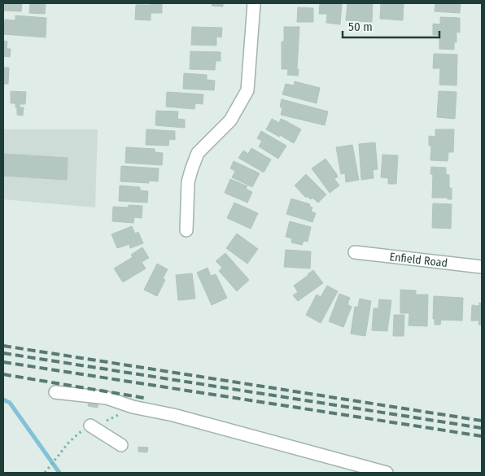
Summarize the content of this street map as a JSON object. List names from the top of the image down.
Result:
{
  "streets": {
    "street": ["Enfield Road"]
  },
  "scale_bar": "50 m"
}
